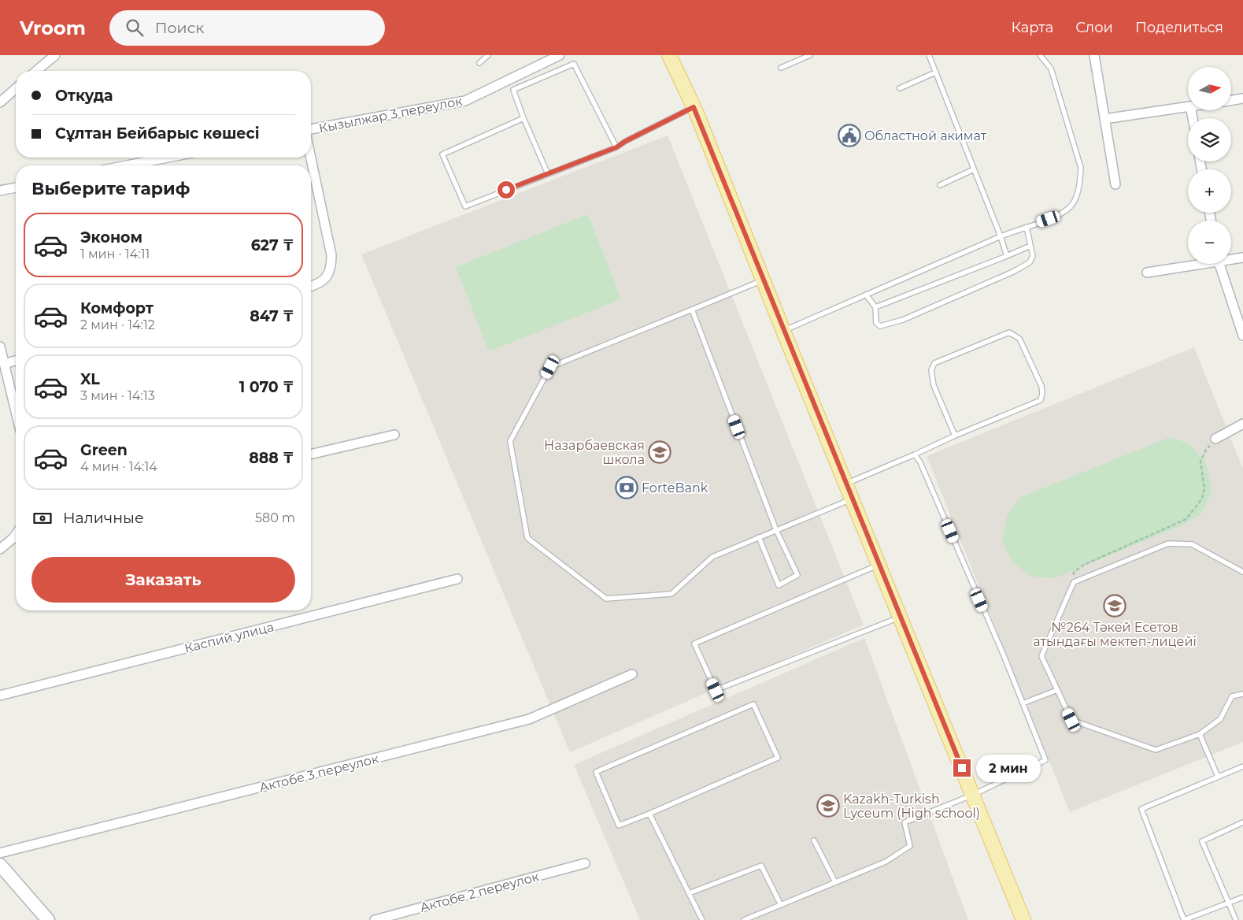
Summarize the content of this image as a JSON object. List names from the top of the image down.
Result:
{
  "streets": {
    "street": [
      "Кызылжар 3 переулок",
      "Каспий улица",
      "Актобе 3 переулок",
      "Актобе 2 переулок"
    ]
  },
  "places": {
    "public building": ["Областной акимат"],
    "school or university": ["Назарбаевская школа", "№264 Тәкей Есетов атындағы мектеп-лицейі", "Kazakh-Turkish Lyceum (High school)"],
    "bank": ["ForteBank"]
  },
  "north": "right",
  "page": {
    "header": "Vroom",
    "search": "Поиск",
    "nav": ["Карта", "Слои", "Поделиться"],
    "map_buttons": ["+", "−"],
    "banner": ["Откуда", "Сұлтан Бейбарыс көшесі"],
    "heading": "Выберите тариф",
    "list": [
      {
        "name": "Эконом",
        "note": "1 мин · 14:11",
        "value": "627 ₸"
      },
      {
        "name": "Комфорт",
        "note": "2 мин · 14:12",
        "value": "847 ₸"
      },
      {
        "name": "XL",
        "note": "3 мин · 14:13",
        "value": "1 070 ₸"
      },
      {
        "name": "Green",
        "note": "4 мин · 14:14",
        "value": "888 ₸"
      }
    ],
    "pay": ["Наличные", "580 m"],
    "buttons": "Заказать",
    "bubble": "2 мин"
  }
}
